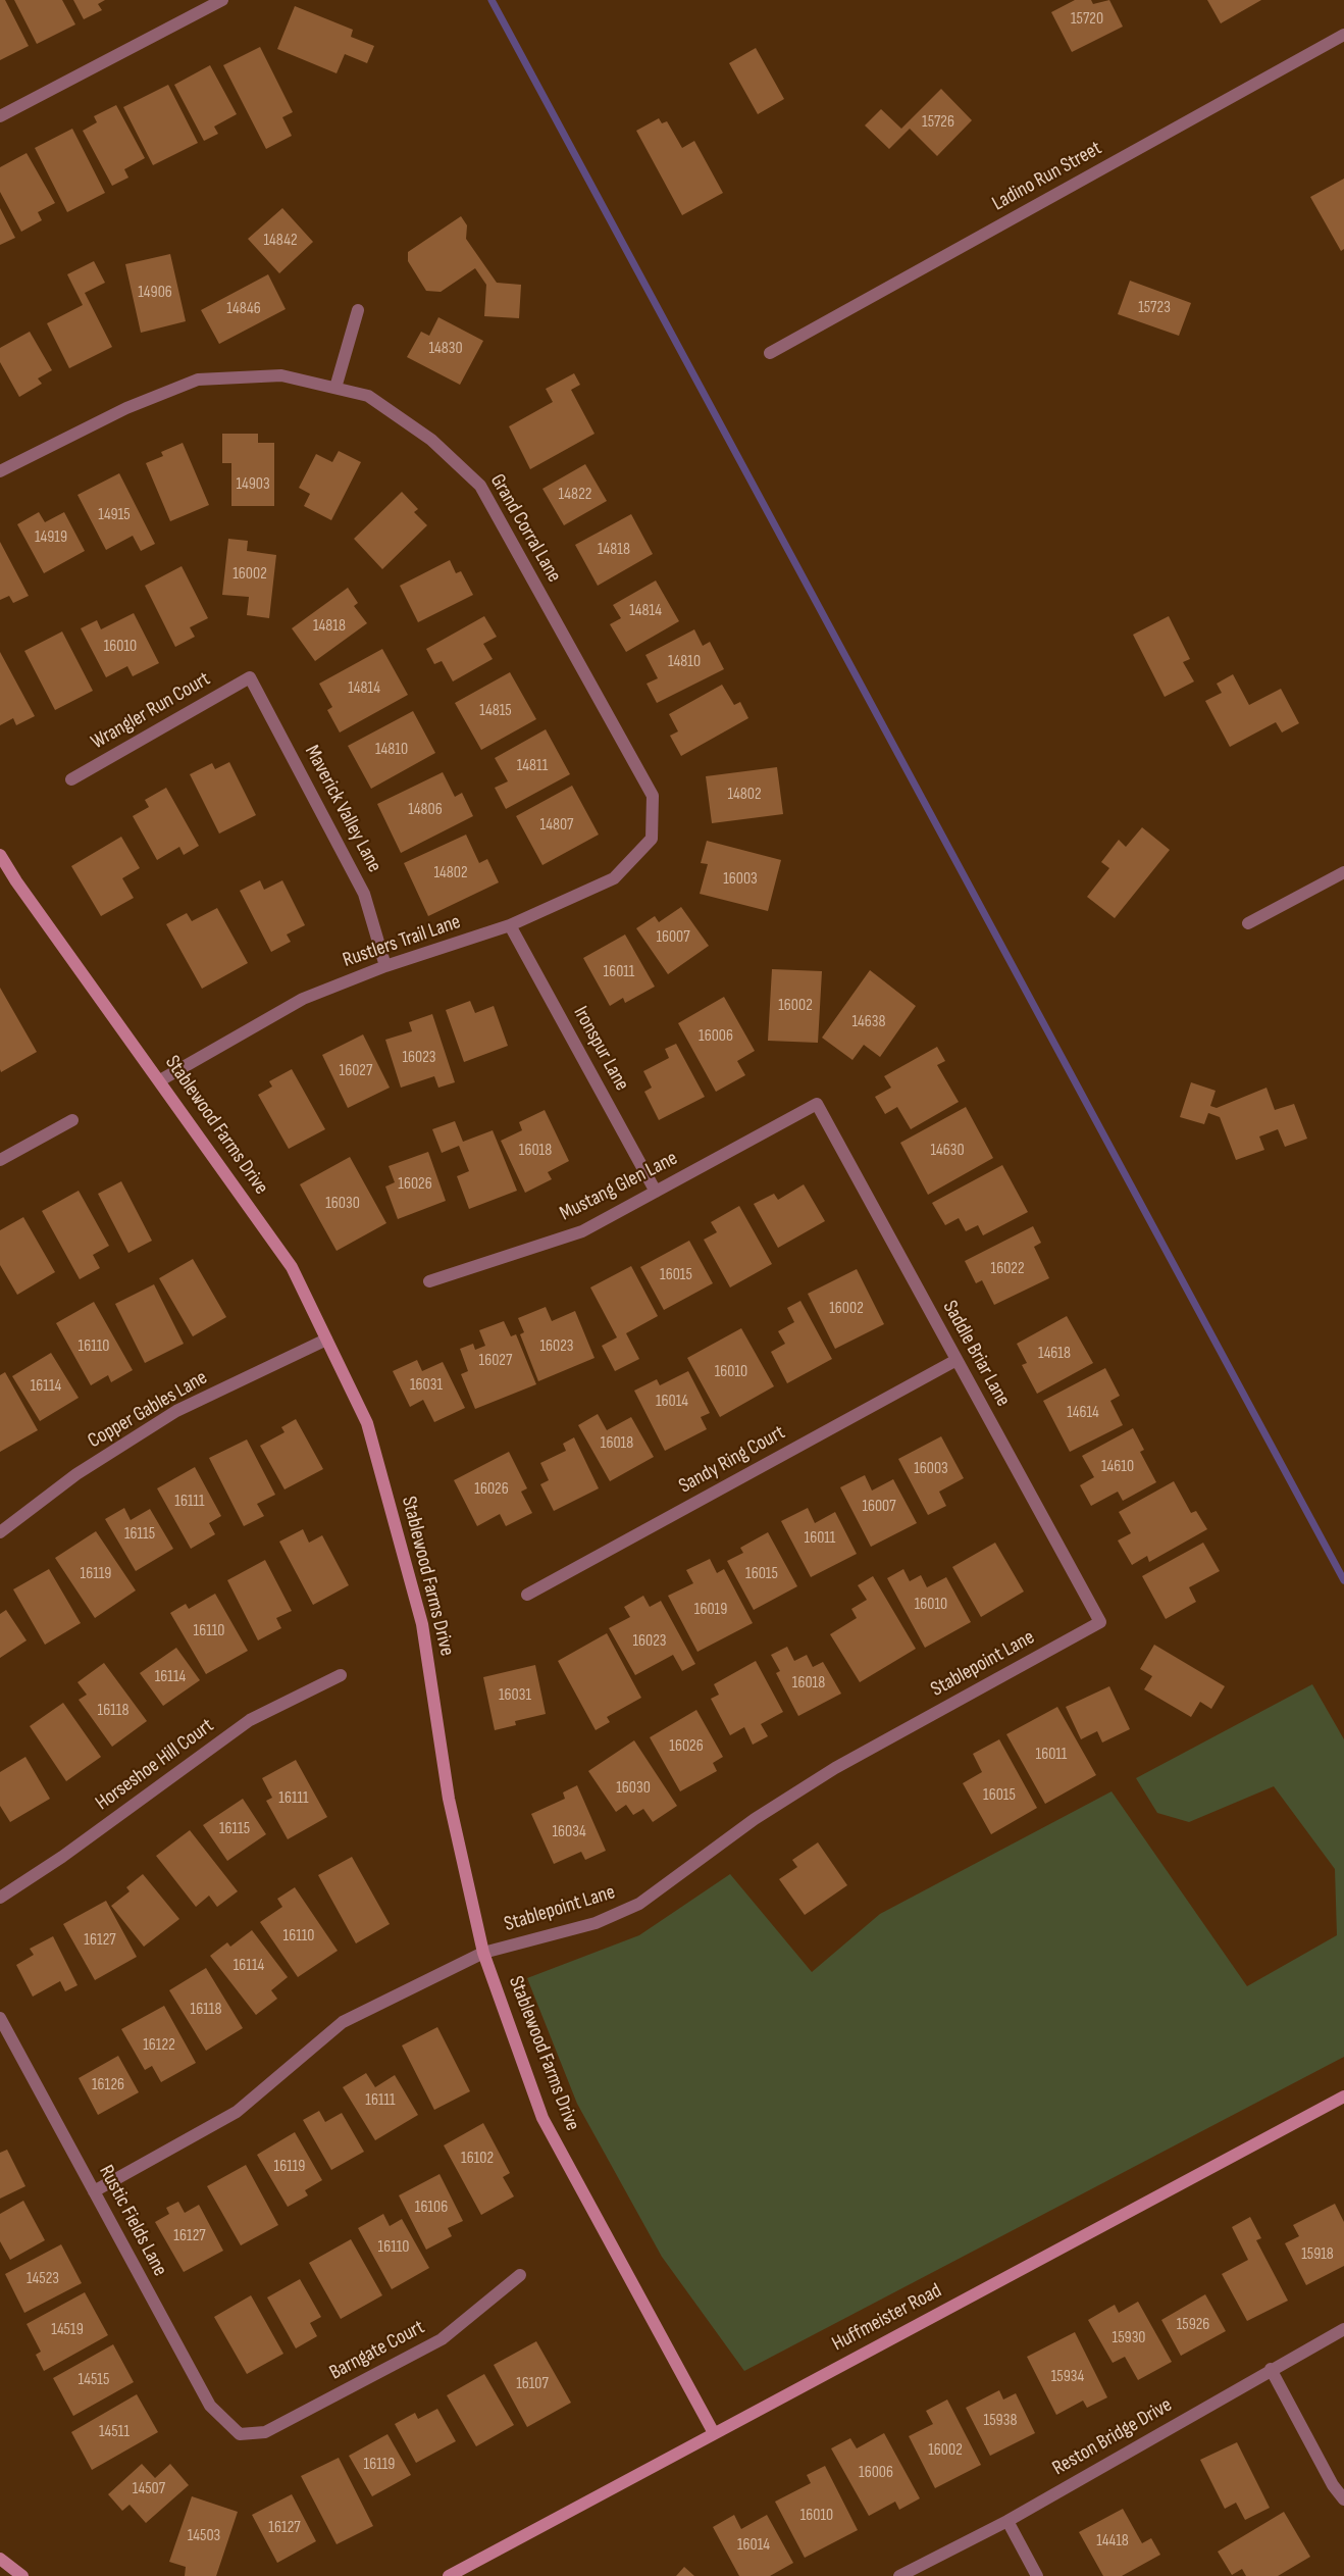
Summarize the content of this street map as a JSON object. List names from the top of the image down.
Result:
{
  "streets": {
    "street": [
      "Ladino Run Street",
      "Grand Corral Lane",
      "Wrangler Run Court",
      "Maverick Valley Lane",
      "Rustlers Trail Lane",
      "Ironspur Lane",
      "Stablewood Farms Drive",
      "Mustang Glen Lane",
      "Saddle Briar Lane",
      "Copper Gables Lane",
      "Sandy Ring Court",
      "Stablepoint Lane",
      "Horseshoe Hill Court",
      "Rustic Fields Lane",
      "Huffmeister Road",
      "Barngate Court",
      "Reston Bridge Drive"
    ]
  },
  "crossings": [
    ["Grand Corral Lane", "Rustlers Trail Lane"],
    ["Wrangler Run Court", "Maverick Valley Lane"],
    ["Maverick Valley Lane", "Rustlers Trail Lane"],
    ["Rustlers Trail Lane", "Ironspur Lane"],
    ["Rustlers Trail Lane", "Stablewood Farms Drive"],
    ["Ironspur Lane", "Mustang Glen Lane"],
    ["Stablewood Farms Drive", "Copper Gables Lane"],
    ["Stablewood Farms Drive", "Stablepoint Lane"],
    ["Stablewood Farms Drive", "Huffmeister Road"],
    ["Mustang Glen Lane", "Saddle Briar Lane"],
    ["Saddle Briar Lane", "Sandy Ring Court"],
    ["Saddle Briar Lane", "Stablepoint Lane"],
    ["Stablepoint Lane", "Rustic Fields Lane"],
    ["Rustic Fields Lane", "Barngate Court"]
  ],
  "house_numbers": [
    "15720",
    "15726",
    "14842",
    "14906",
    "15723",
    "14846",
    "14830",
    "14903",
    "14822",
    "14915",
    "14919",
    "14818",
    "16002",
    "14814",
    "14818",
    "16010",
    "14810",
    "14814",
    "14815",
    "14810",
    "14811",
    "14802",
    "14806",
    "14807",
    "14802",
    "16003",
    "16007",
    "16011",
    "16002",
    "14638",
    "16006",
    "16023",
    "16027",
    "16018",
    "14630",
    "16026",
    "16030",
    "16022",
    "16015",
    "16002",
    "16110",
    "16023",
    "14618",
    "16027",
    "16010",
    "16031",
    "16114",
    "16014",
    "14614",
    "16018",
    "14610",
    "16003",
    "16026",
    "16111",
    "16007",
    "16115",
    "16011",
    "16119",
    "16015",
    "16010",
    "16019",
    "16110",
    "16023",
    "16114",
    "16018",
    "16031",
    "16118",
    "16026",
    "16011",
    "16030",
    "16015",
    "16111",
    "16115",
    "16034",
    "16110",
    "16127",
    "16114",
    "16118",
    "16122",
    "16126",
    "16111",
    "16102",
    "16119",
    "16106",
    "16127",
    "16110",
    "15918",
    "14523",
    "15926",
    "14519",
    "15930",
    "15934",
    "14515",
    "16107",
    "15938",
    "14511",
    "16002",
    "16119",
    "16006",
    "14507",
    "16010",
    "16127",
    "14503",
    "14418",
    "16014"
  ]
}
